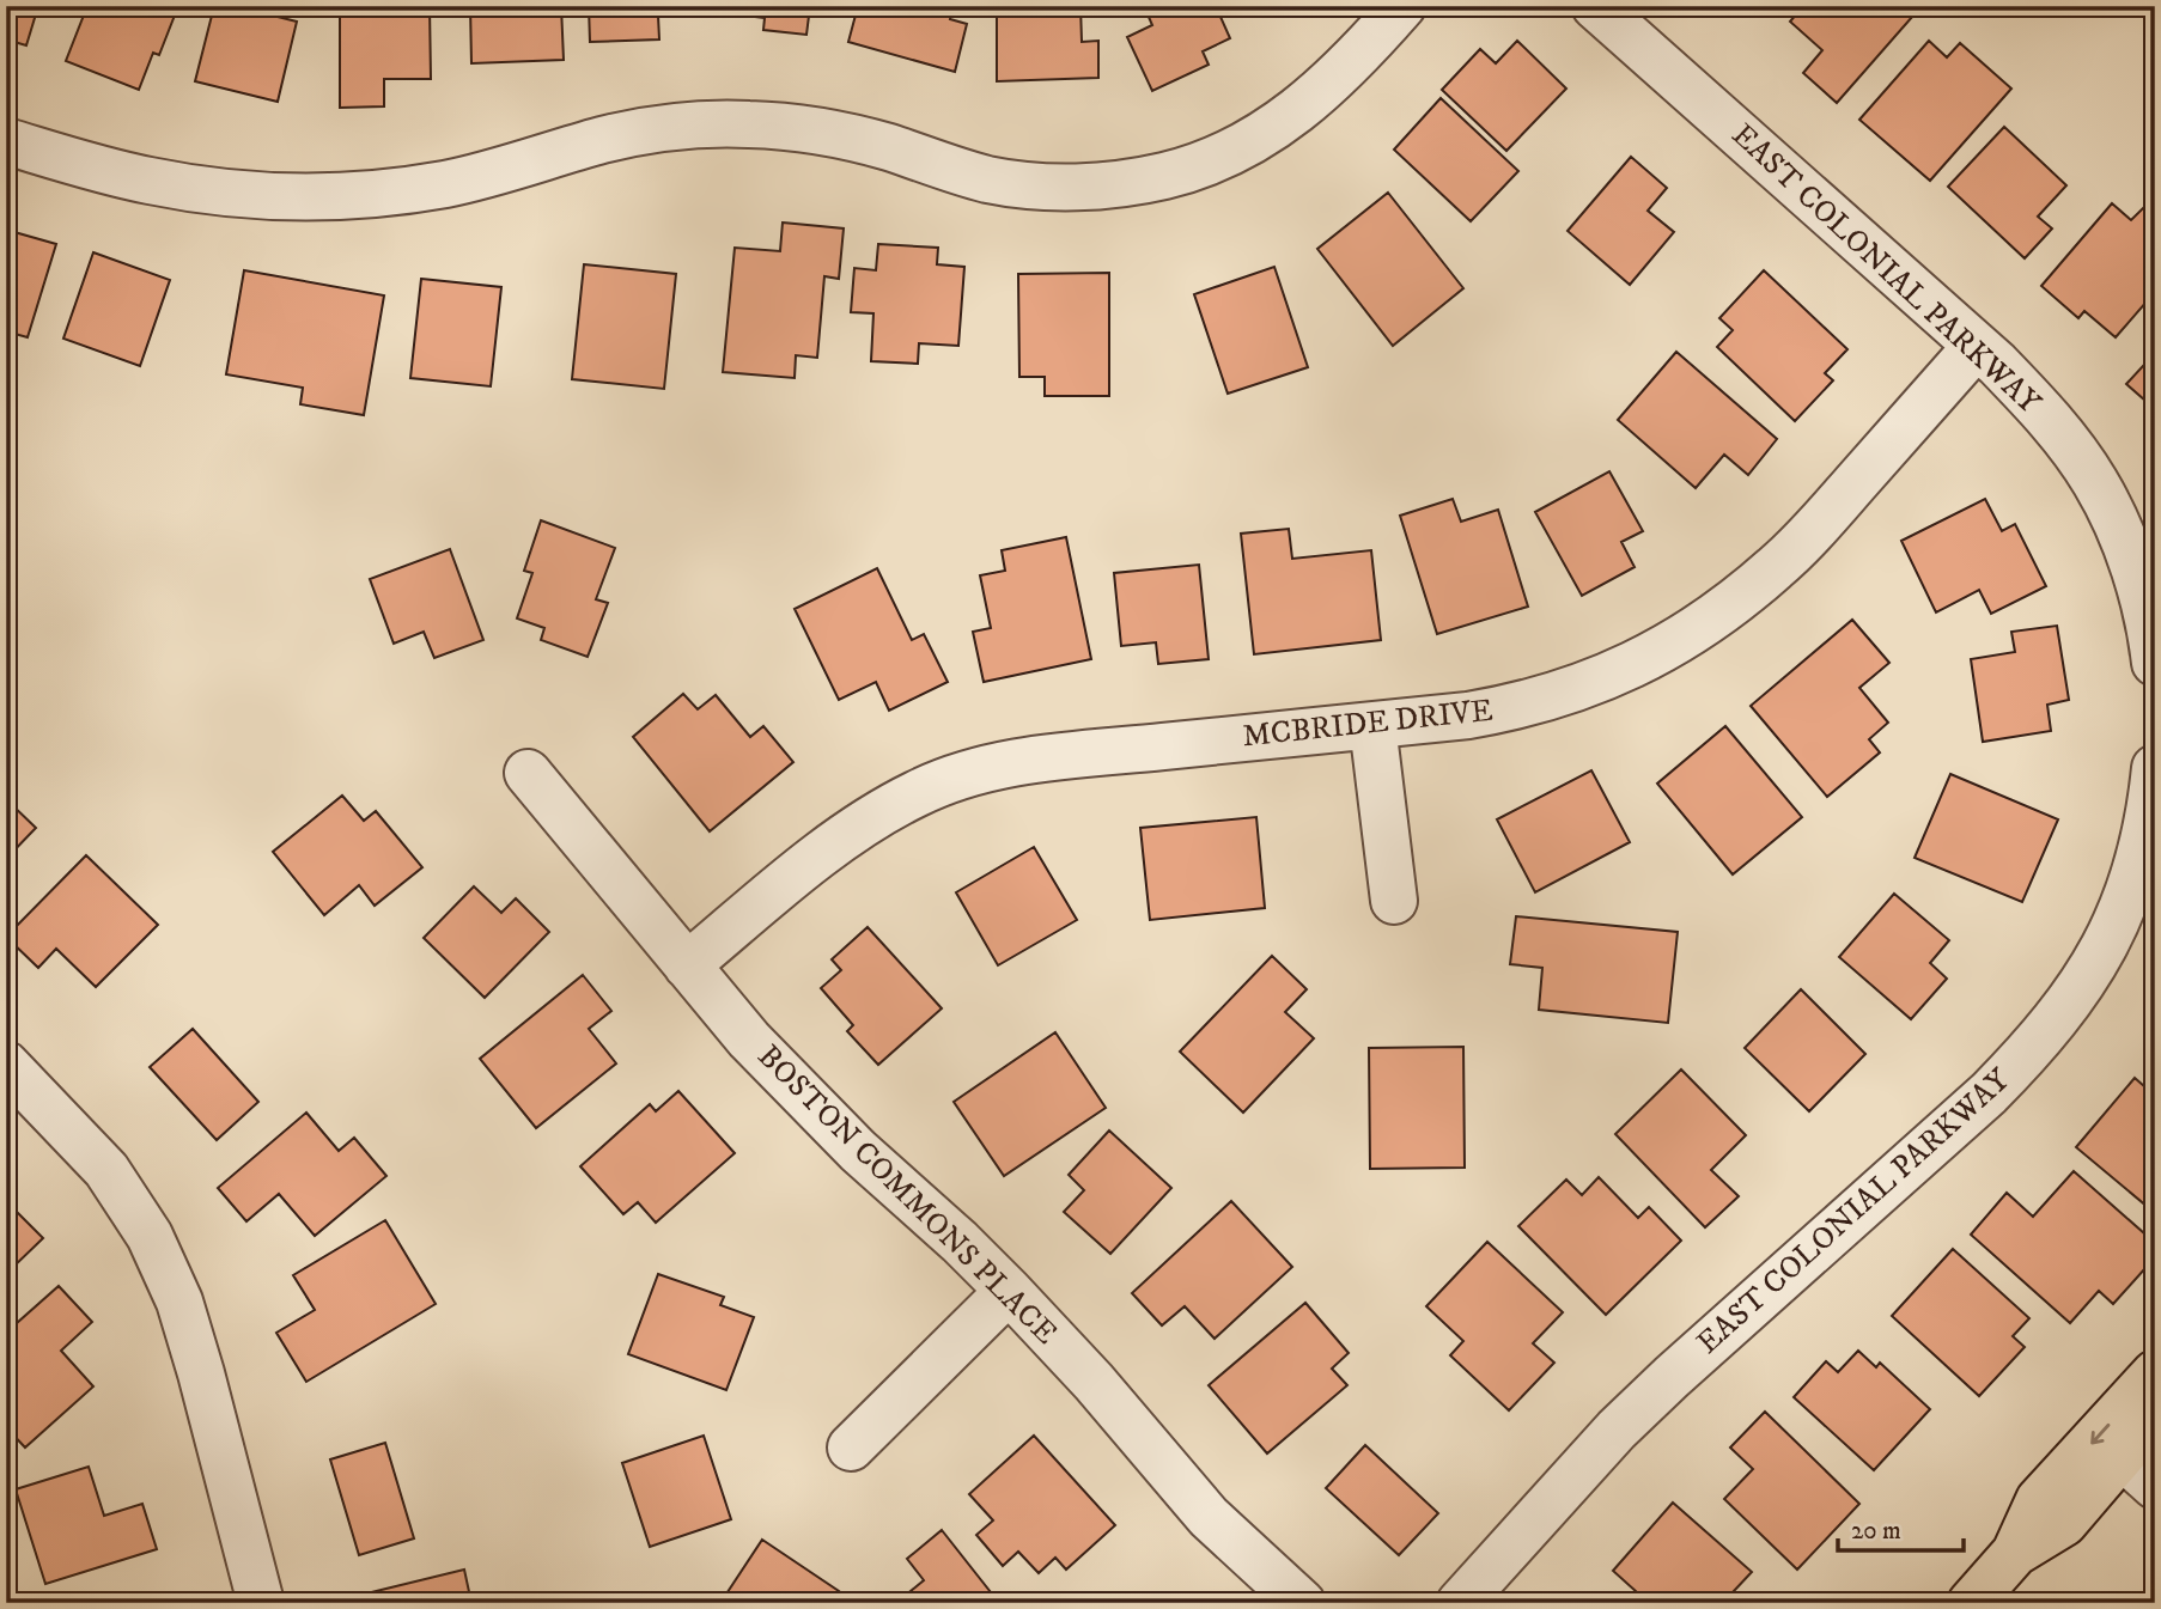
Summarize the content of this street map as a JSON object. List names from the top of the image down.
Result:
{
  "streets": {
    "street": ["EAST COLONIAL PARKWAY", "MCBRIDE DRIVE", "BOSTON COMMONS PLACE"]
  },
  "crossings": [
    ["EAST COLONIAL PARKWAY", "MCBRIDE DRIVE"],
    ["MCBRIDE DRIVE", "BOSTON COMMONS PLACE"]
  ],
  "scale_bar": "20 m"
}
